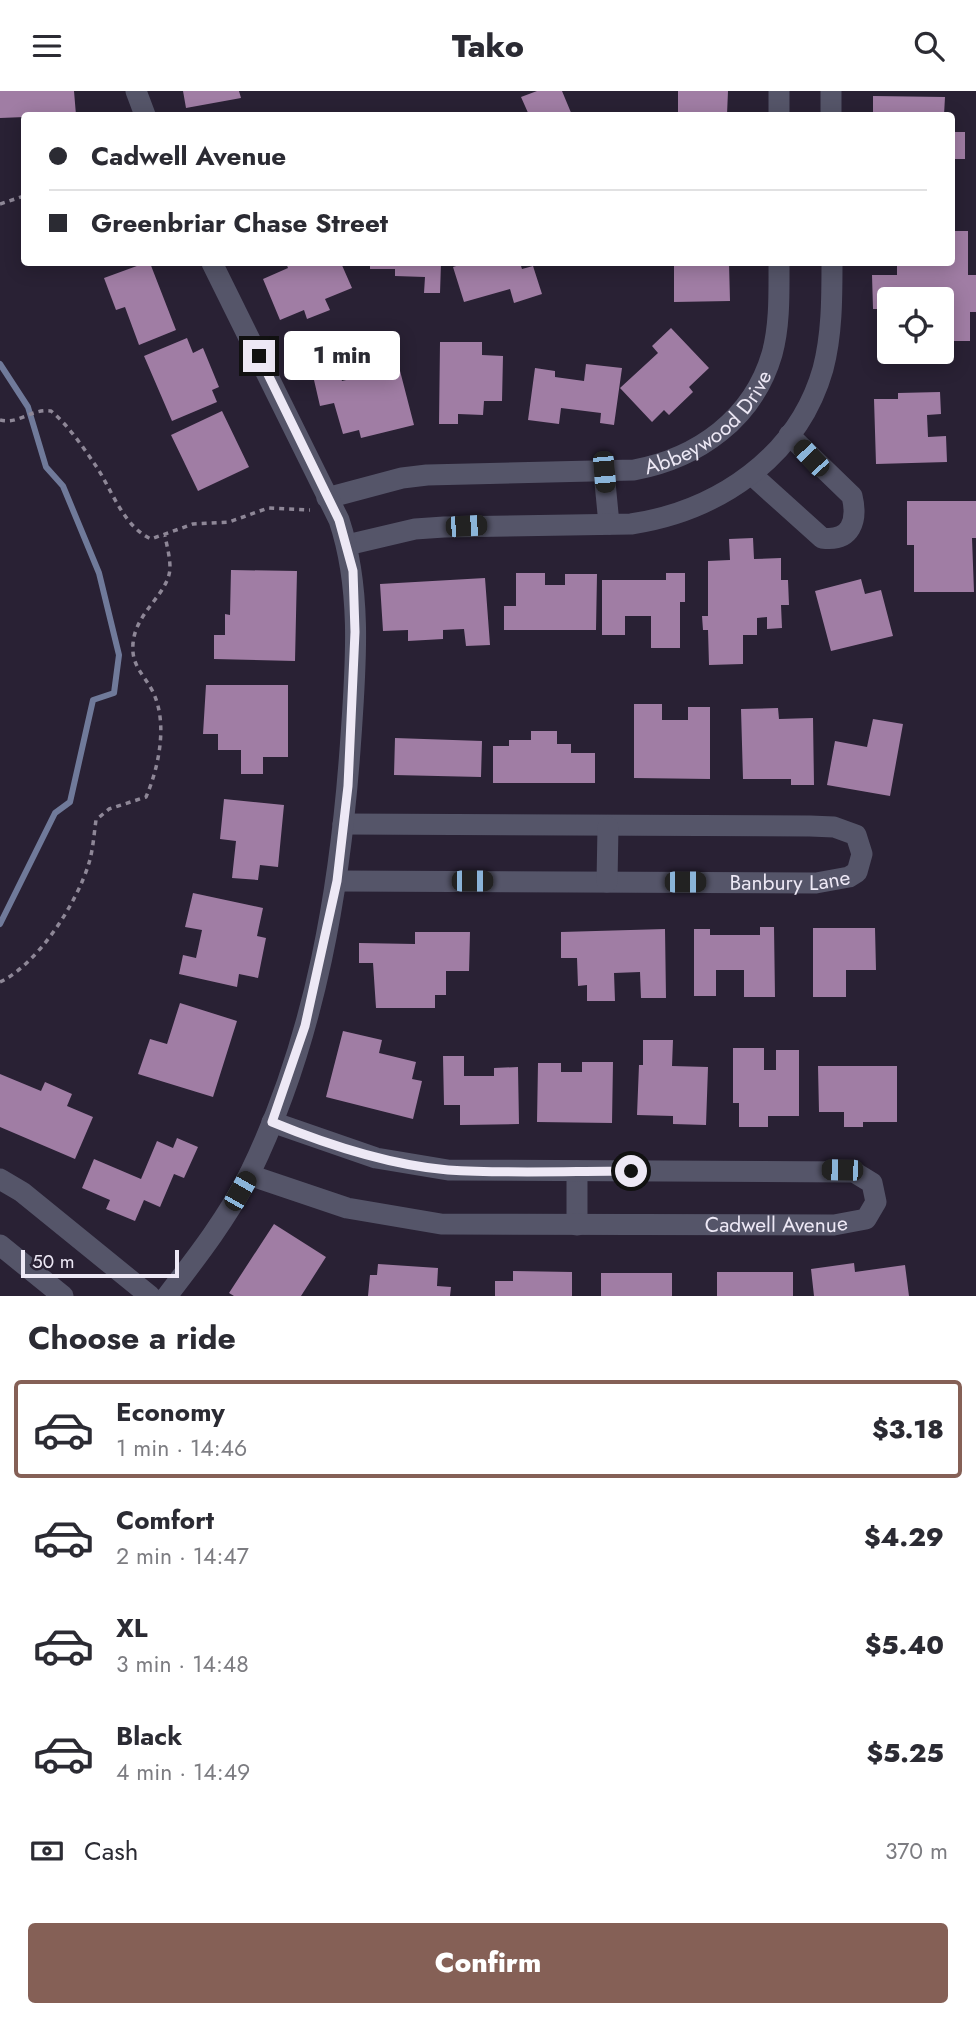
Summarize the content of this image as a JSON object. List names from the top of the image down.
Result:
{
  "streets": {
    "street": ["Abbeywood Drive", "Banbury Lane", "Cadwell Avenue"]
  },
  "scale_bar": "50 m",
  "page": {
    "header": "Tako",
    "banner": ["Cadwell Avenue", "Greenbriar Chase Street"],
    "bubble": "1 min",
    "scale": "50 m",
    "heading": "Choose a ride",
    "list": [
      {
        "name": "Economy",
        "note": "1 min · 14:46",
        "value": "$3.18"
      },
      {
        "name": "Comfort",
        "note": "2 min · 14:47",
        "value": "$4.29"
      },
      {
        "name": "XL",
        "note": "3 min · 14:48",
        "value": "$5.40"
      },
      {
        "name": "Black",
        "note": "4 min · 14:49",
        "value": "$5.25"
      }
    ],
    "pay": ["Cash", "370 m"],
    "buttons": "Confirm"
  }
}
